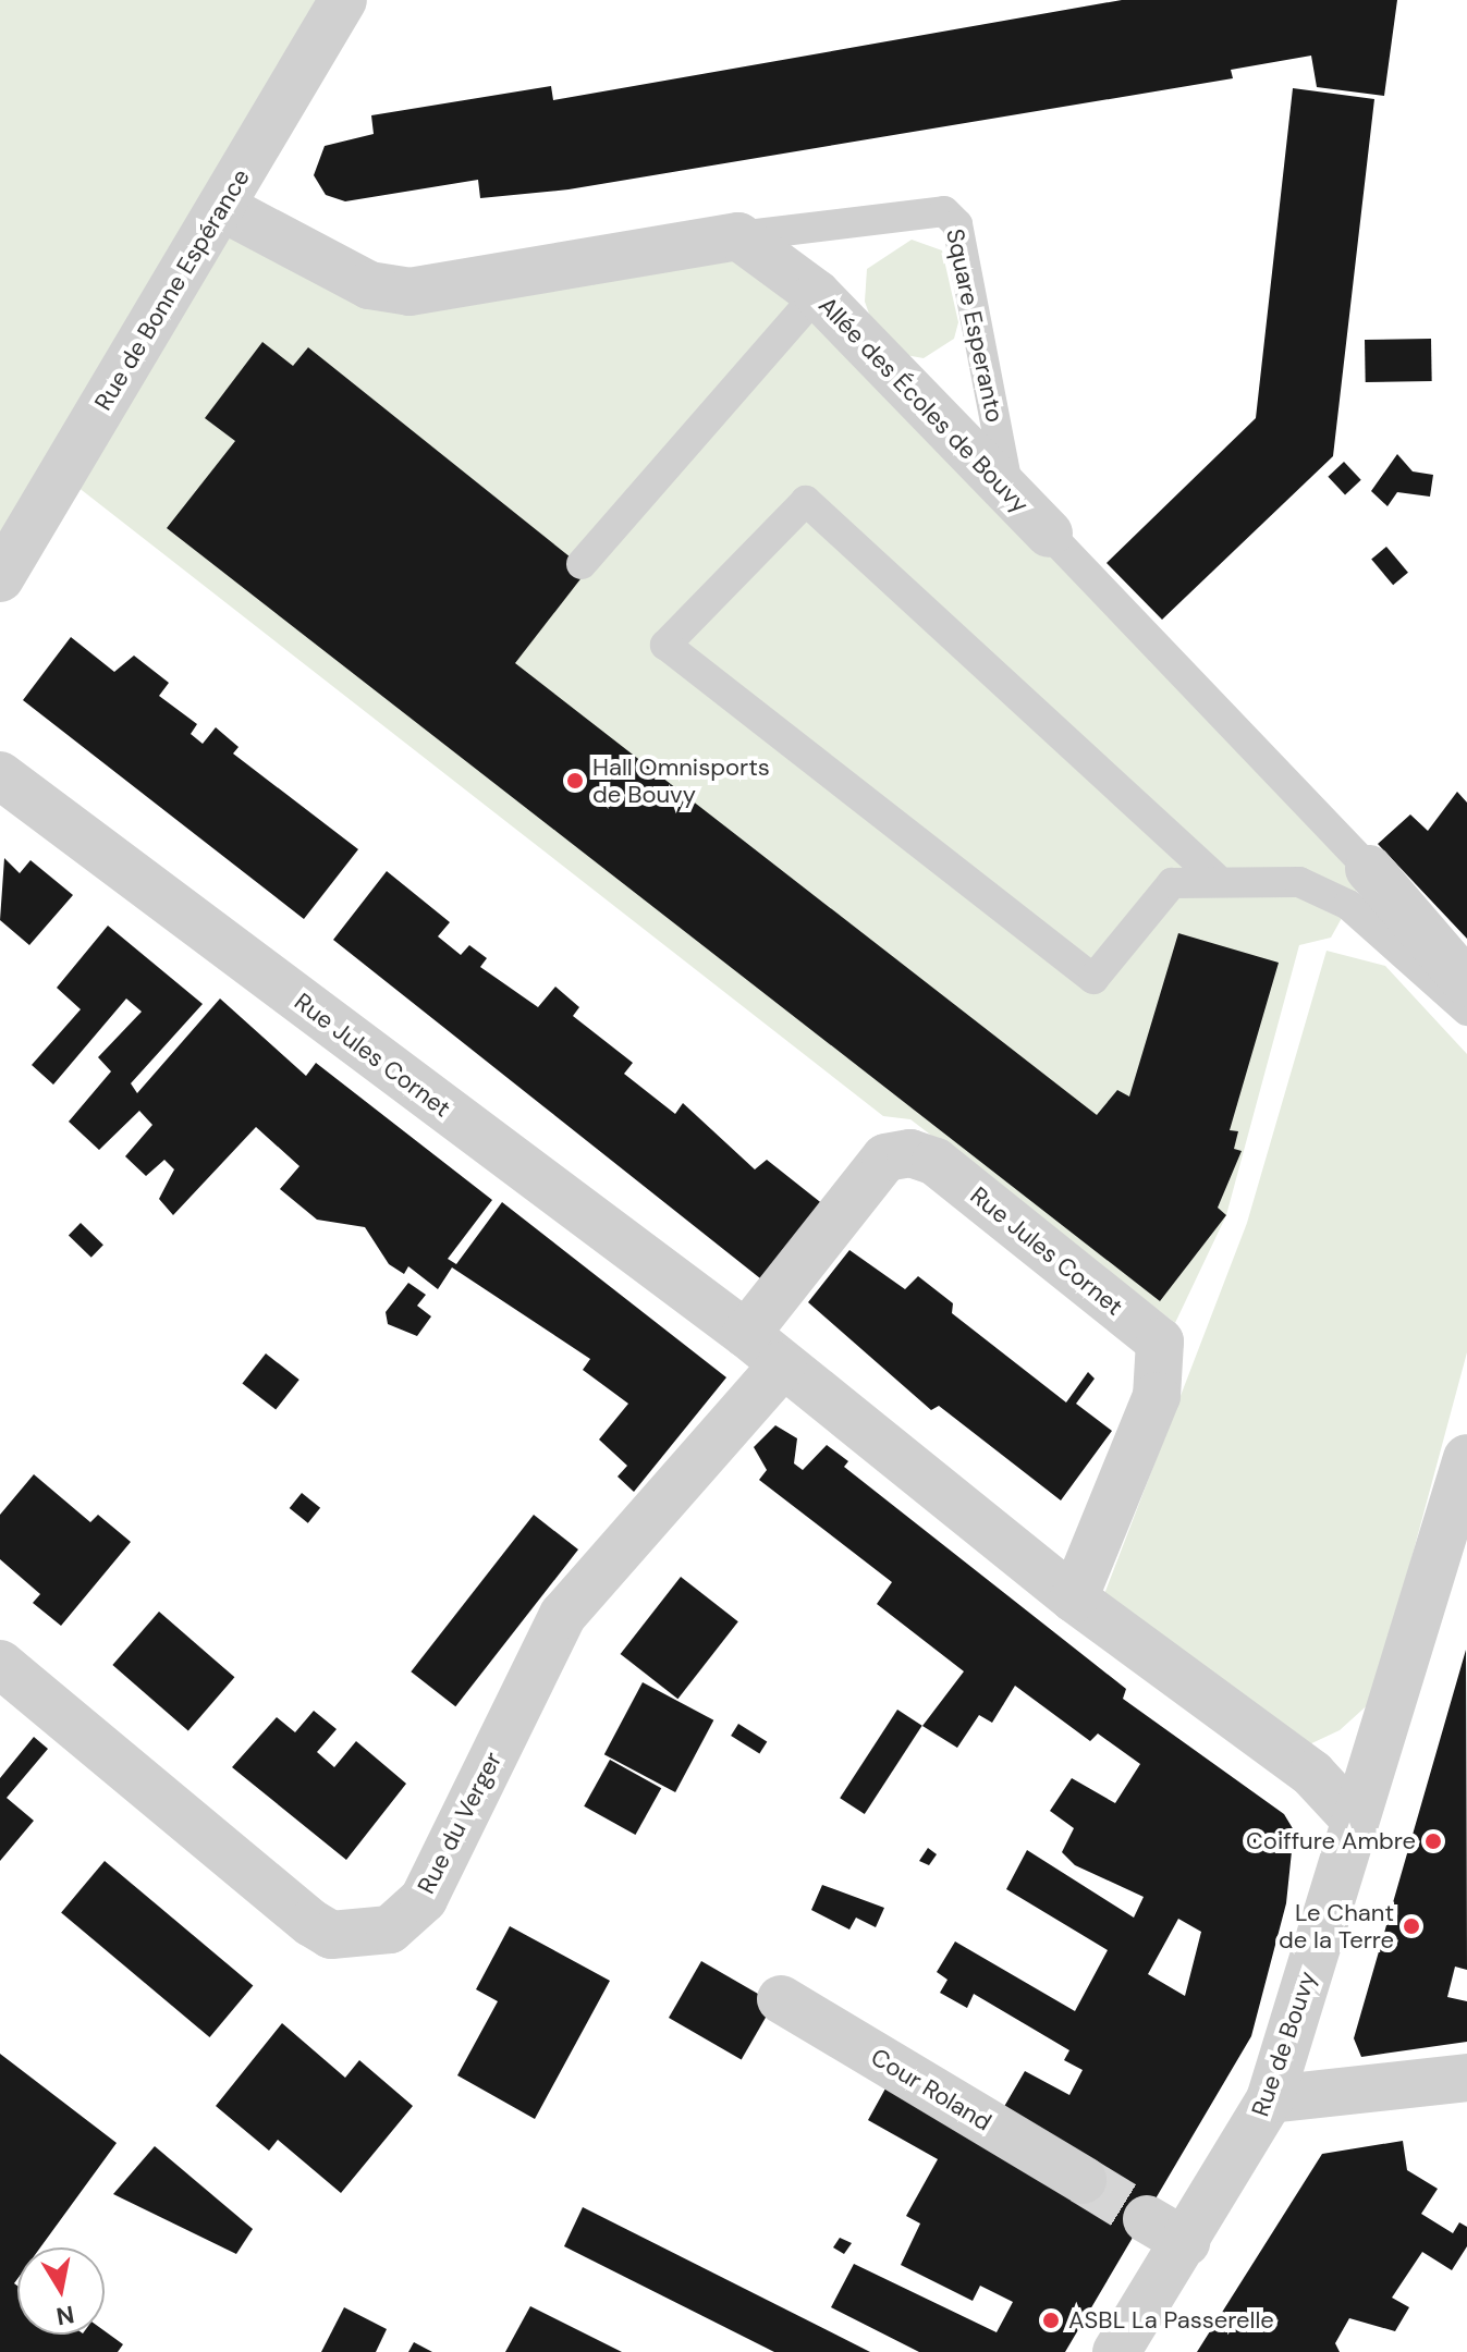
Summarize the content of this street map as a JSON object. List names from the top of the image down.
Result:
{
  "streets": {
    "street": [
      "Rue de Bonne Espérance",
      "Allée des Écoles de Bouvy",
      "Rue Jules Cornet",
      "Rue du Verger",
      "Rue de Bouvy",
      "Cour Roland"
    ],
    "lane": ["Square Esperanto"]
  },
  "crossings": [
    ["Square Esperanto", "Allée des Écoles de Bouvy"],
    ["Rue Jules Cornet", "Rue du Verger"],
    ["Rue Jules Cornet", "Rue de Bouvy"]
  ],
  "places": [
    "Hall Omnisports de Bouvy",
    "Coiffure Ambre",
    "Le Chant de la Terre",
    "ASBL La Passerelle"
  ],
  "north": "bottom"
}
